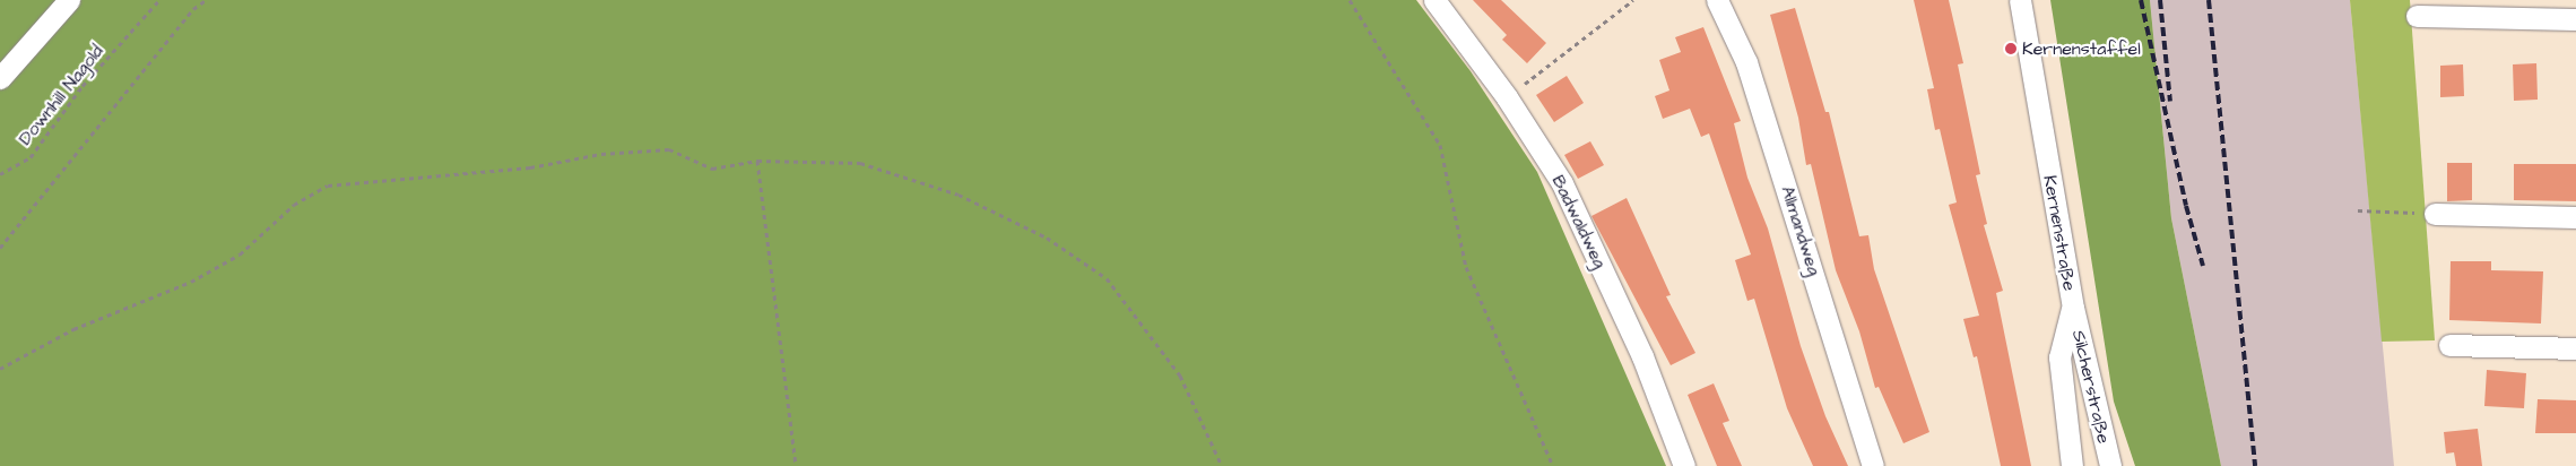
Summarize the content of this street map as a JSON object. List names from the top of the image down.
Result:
{
  "streets": {
    "street": [
      "Badwaldweg",
      "Allmandweg",
      "Kernenstraße",
      "Silcherstraße"
    ],
    "path": ["Downhill Nagold"]
  },
  "crossings": [
    ["Kernenstraße", "Silcherstraße"]
  ],
  "places": ["Kernenstaffel"]
}
